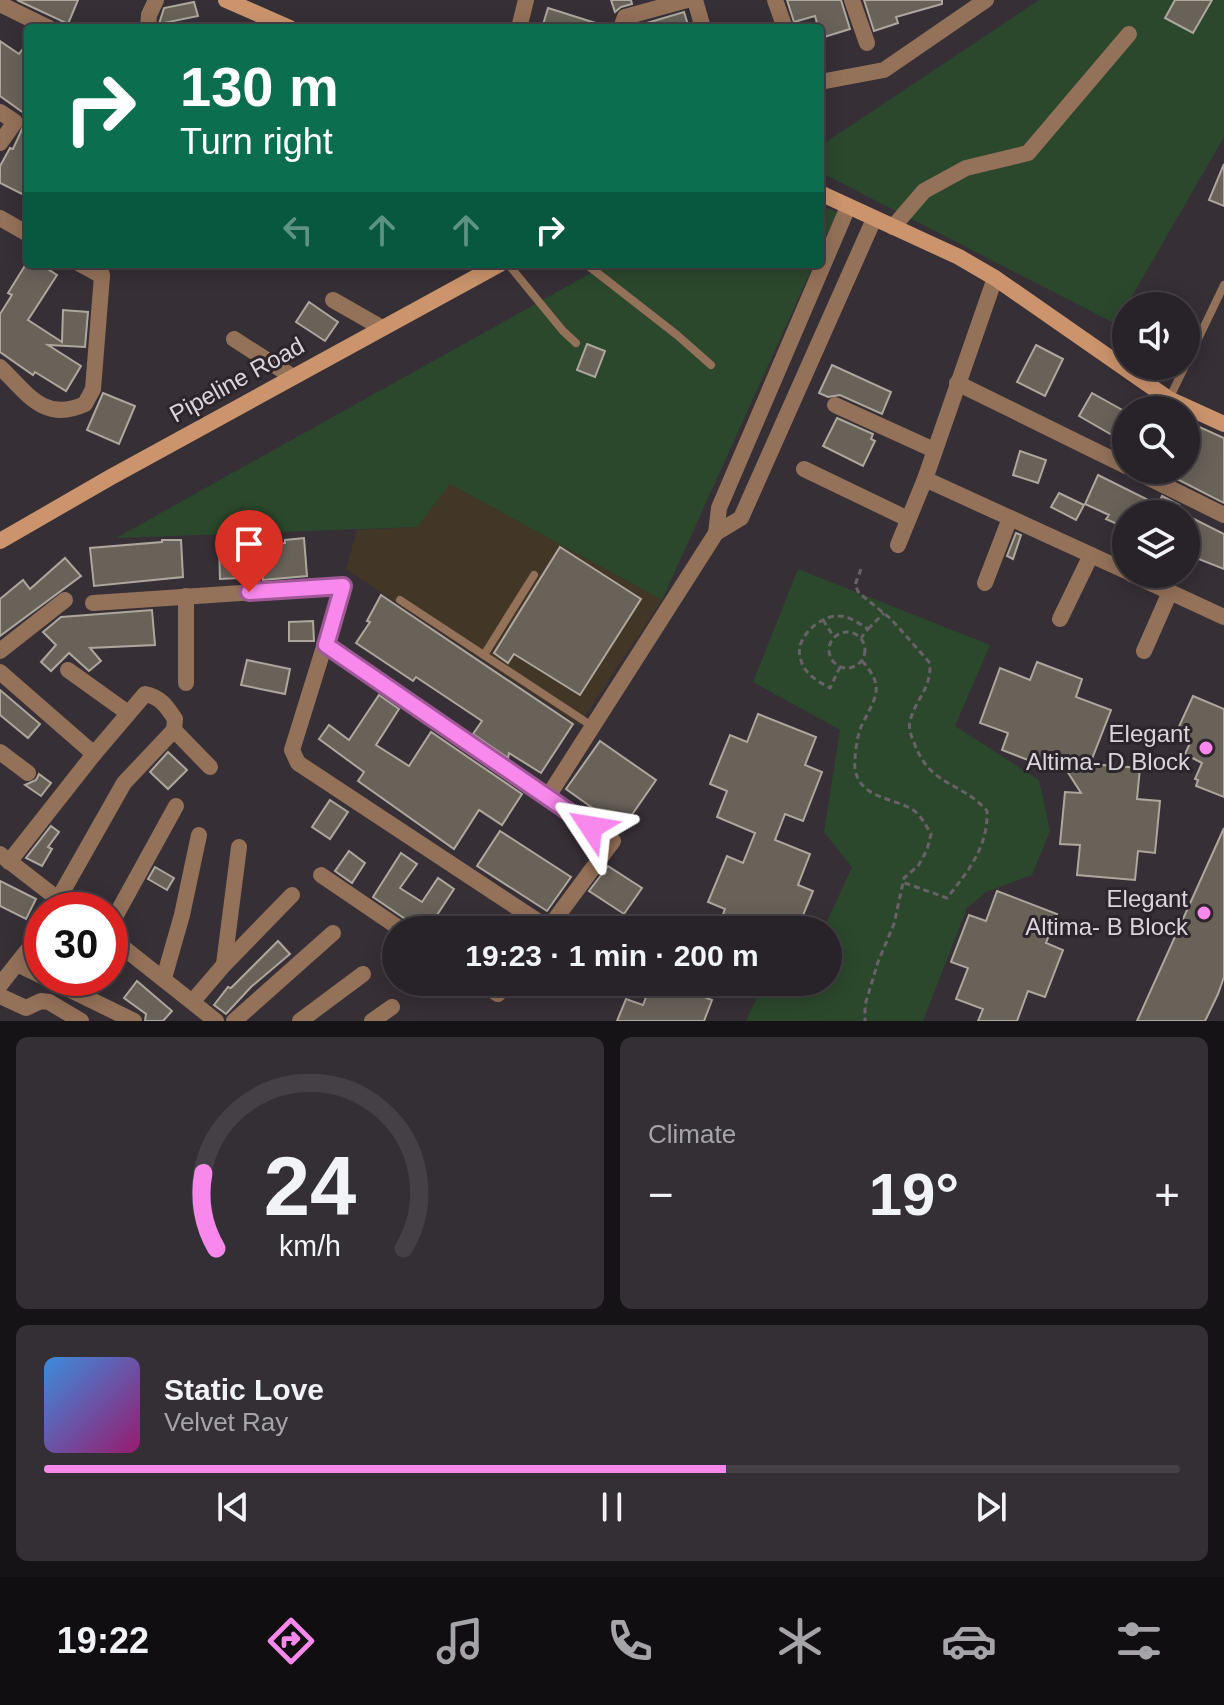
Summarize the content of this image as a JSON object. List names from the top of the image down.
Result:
{
  "streets": {
    "street": ["Pipeline Road"]
  },
  "places": ["Elegant Altima- D Block", "Elegant Altima- B Block"],
  "page": {
    "turn": ["130 m", "Turn right"],
    "limit": "30",
    "trip": "19:23 · 1 min · 200 m",
    "tile": "Climate",
    "heat": ["−", "19°", "+"],
    "song": ["Static Love", "Velvet Ray"],
    "tabs": "19:22",
    "gauge": ["24", "km/h"]
  }
}
